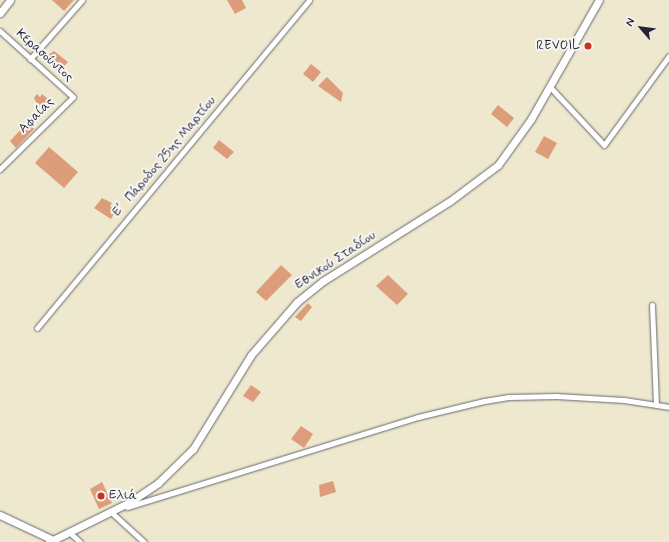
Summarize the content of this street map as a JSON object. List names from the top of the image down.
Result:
{
  "streets": {
    "street": [
      "Κερασούντος",
      "Αφαίας",
      "Ε΄ Πάροδος 25ης Μαρτίου",
      "Εθνικού Σταδίου"
    ]
  },
  "crossings": [
    ["Κερασούντος", "Αφαίας"]
  ],
  "places": ["REVOIL", "Ελιά"],
  "north": "top left"
}
